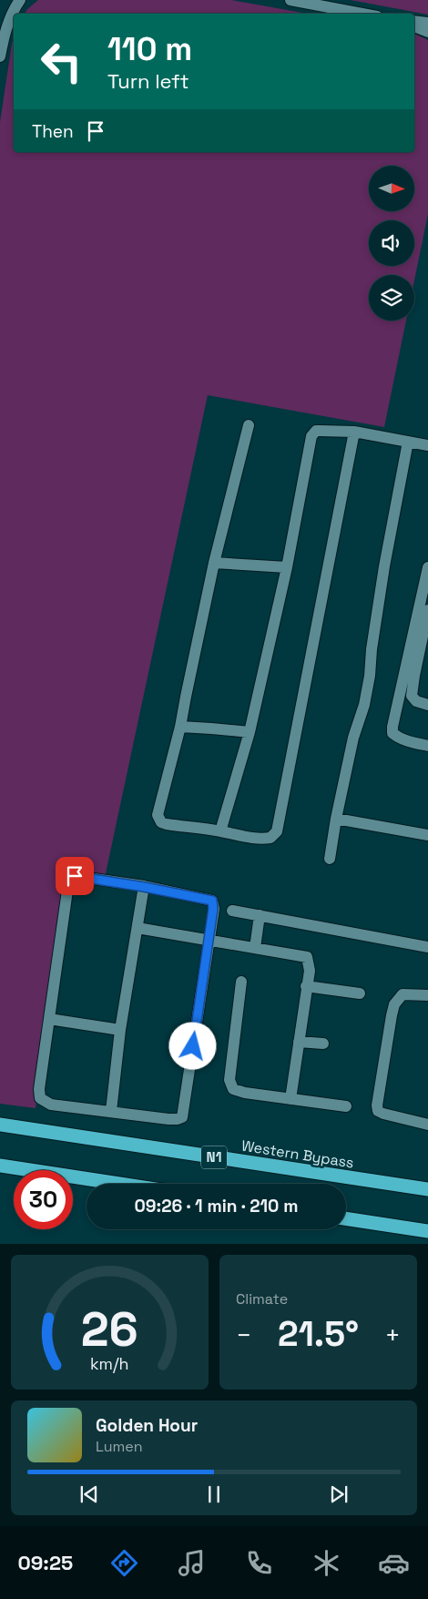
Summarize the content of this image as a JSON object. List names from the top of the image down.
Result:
{
  "streets": {
    "highway": ["Western Bypass", "N1"]
  },
  "north": "right",
  "page": {
    "turn": ["110 m", "Turn left"],
    "then": "Then",
    "limit": "30",
    "trip": "09:26 · 1 min · 210 m",
    "tile": "Climate",
    "heat": ["−", "21.5°", "+"],
    "song": ["Golden Hour", "Lumen"],
    "tabs": "09:25",
    "gauge": ["26", "km/h"]
  }
}
